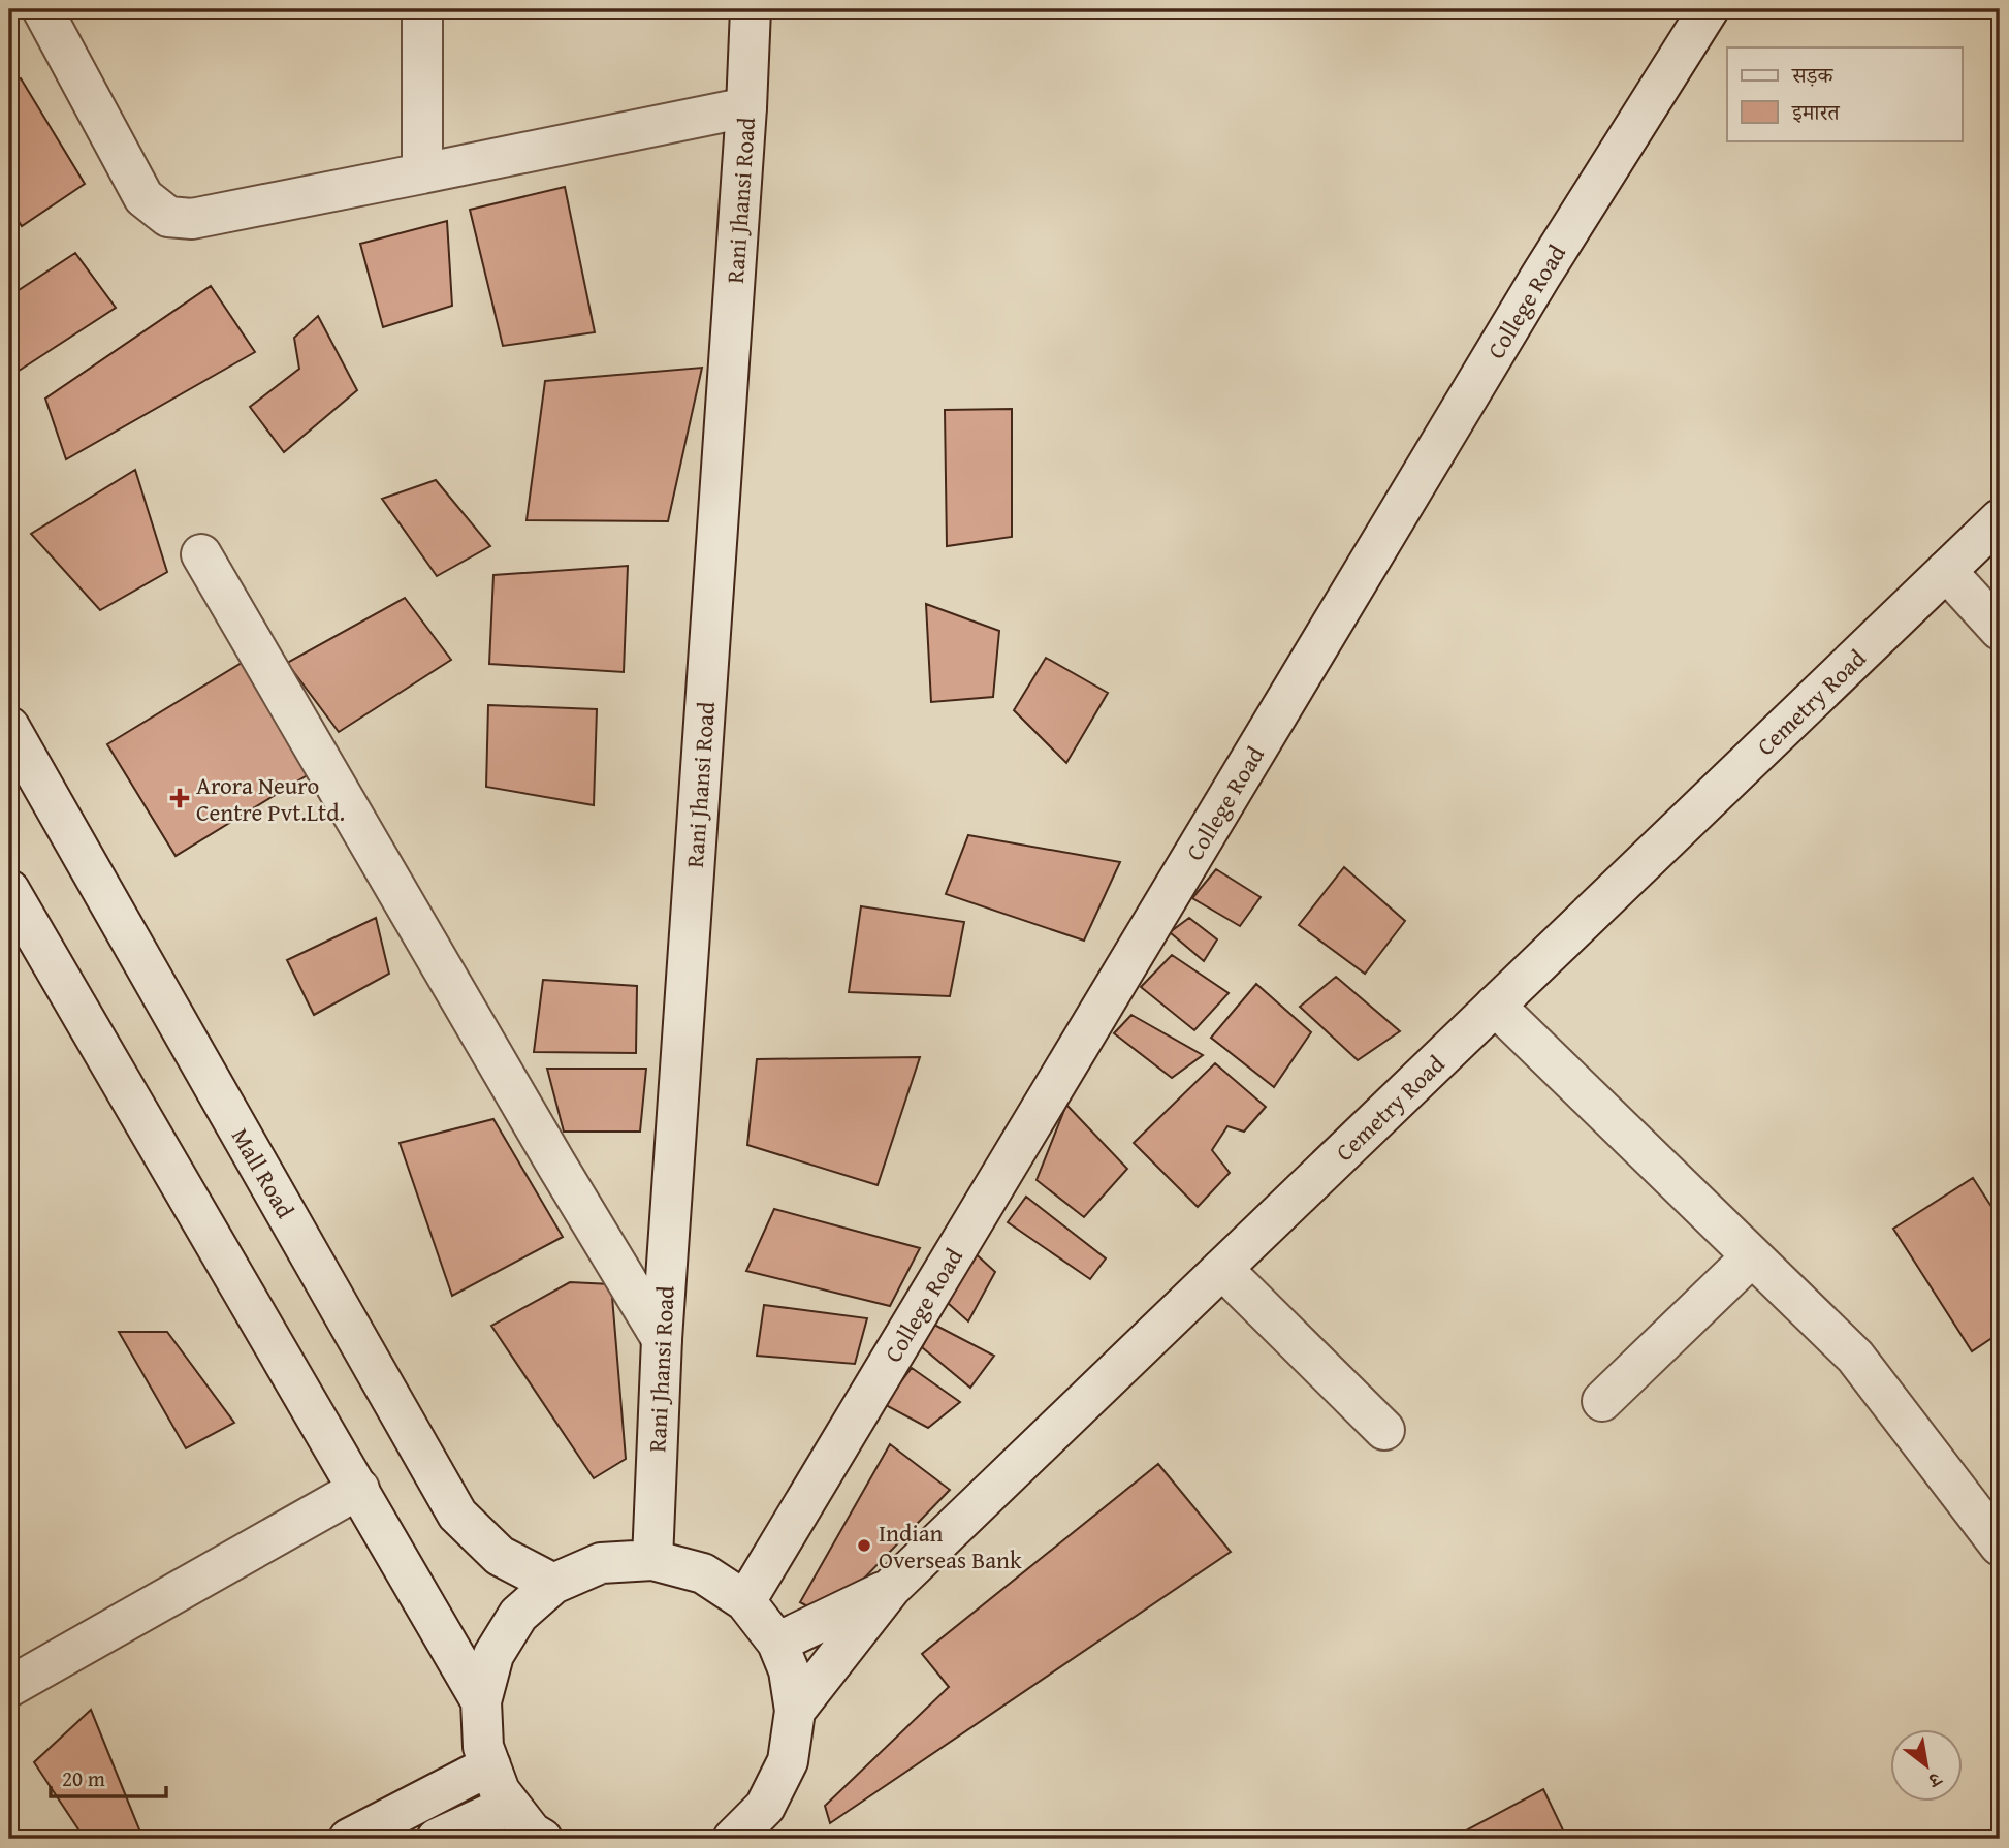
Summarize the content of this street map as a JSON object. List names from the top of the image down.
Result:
{
  "streets": {
    "street": [
      "Rani Jhansi Road",
      "College Road",
      "Cemetry Road",
      "Mall Road"
    ]
  },
  "places": {
    "health": ["Arora Neuro Centre Pvt.Ltd."],
    "other": ["Indian Overseas Bank"]
  },
  "legend": ["सड़क", "इमारत"],
  "scale_bar": "20 m",
  "north": "bottom right"
}
